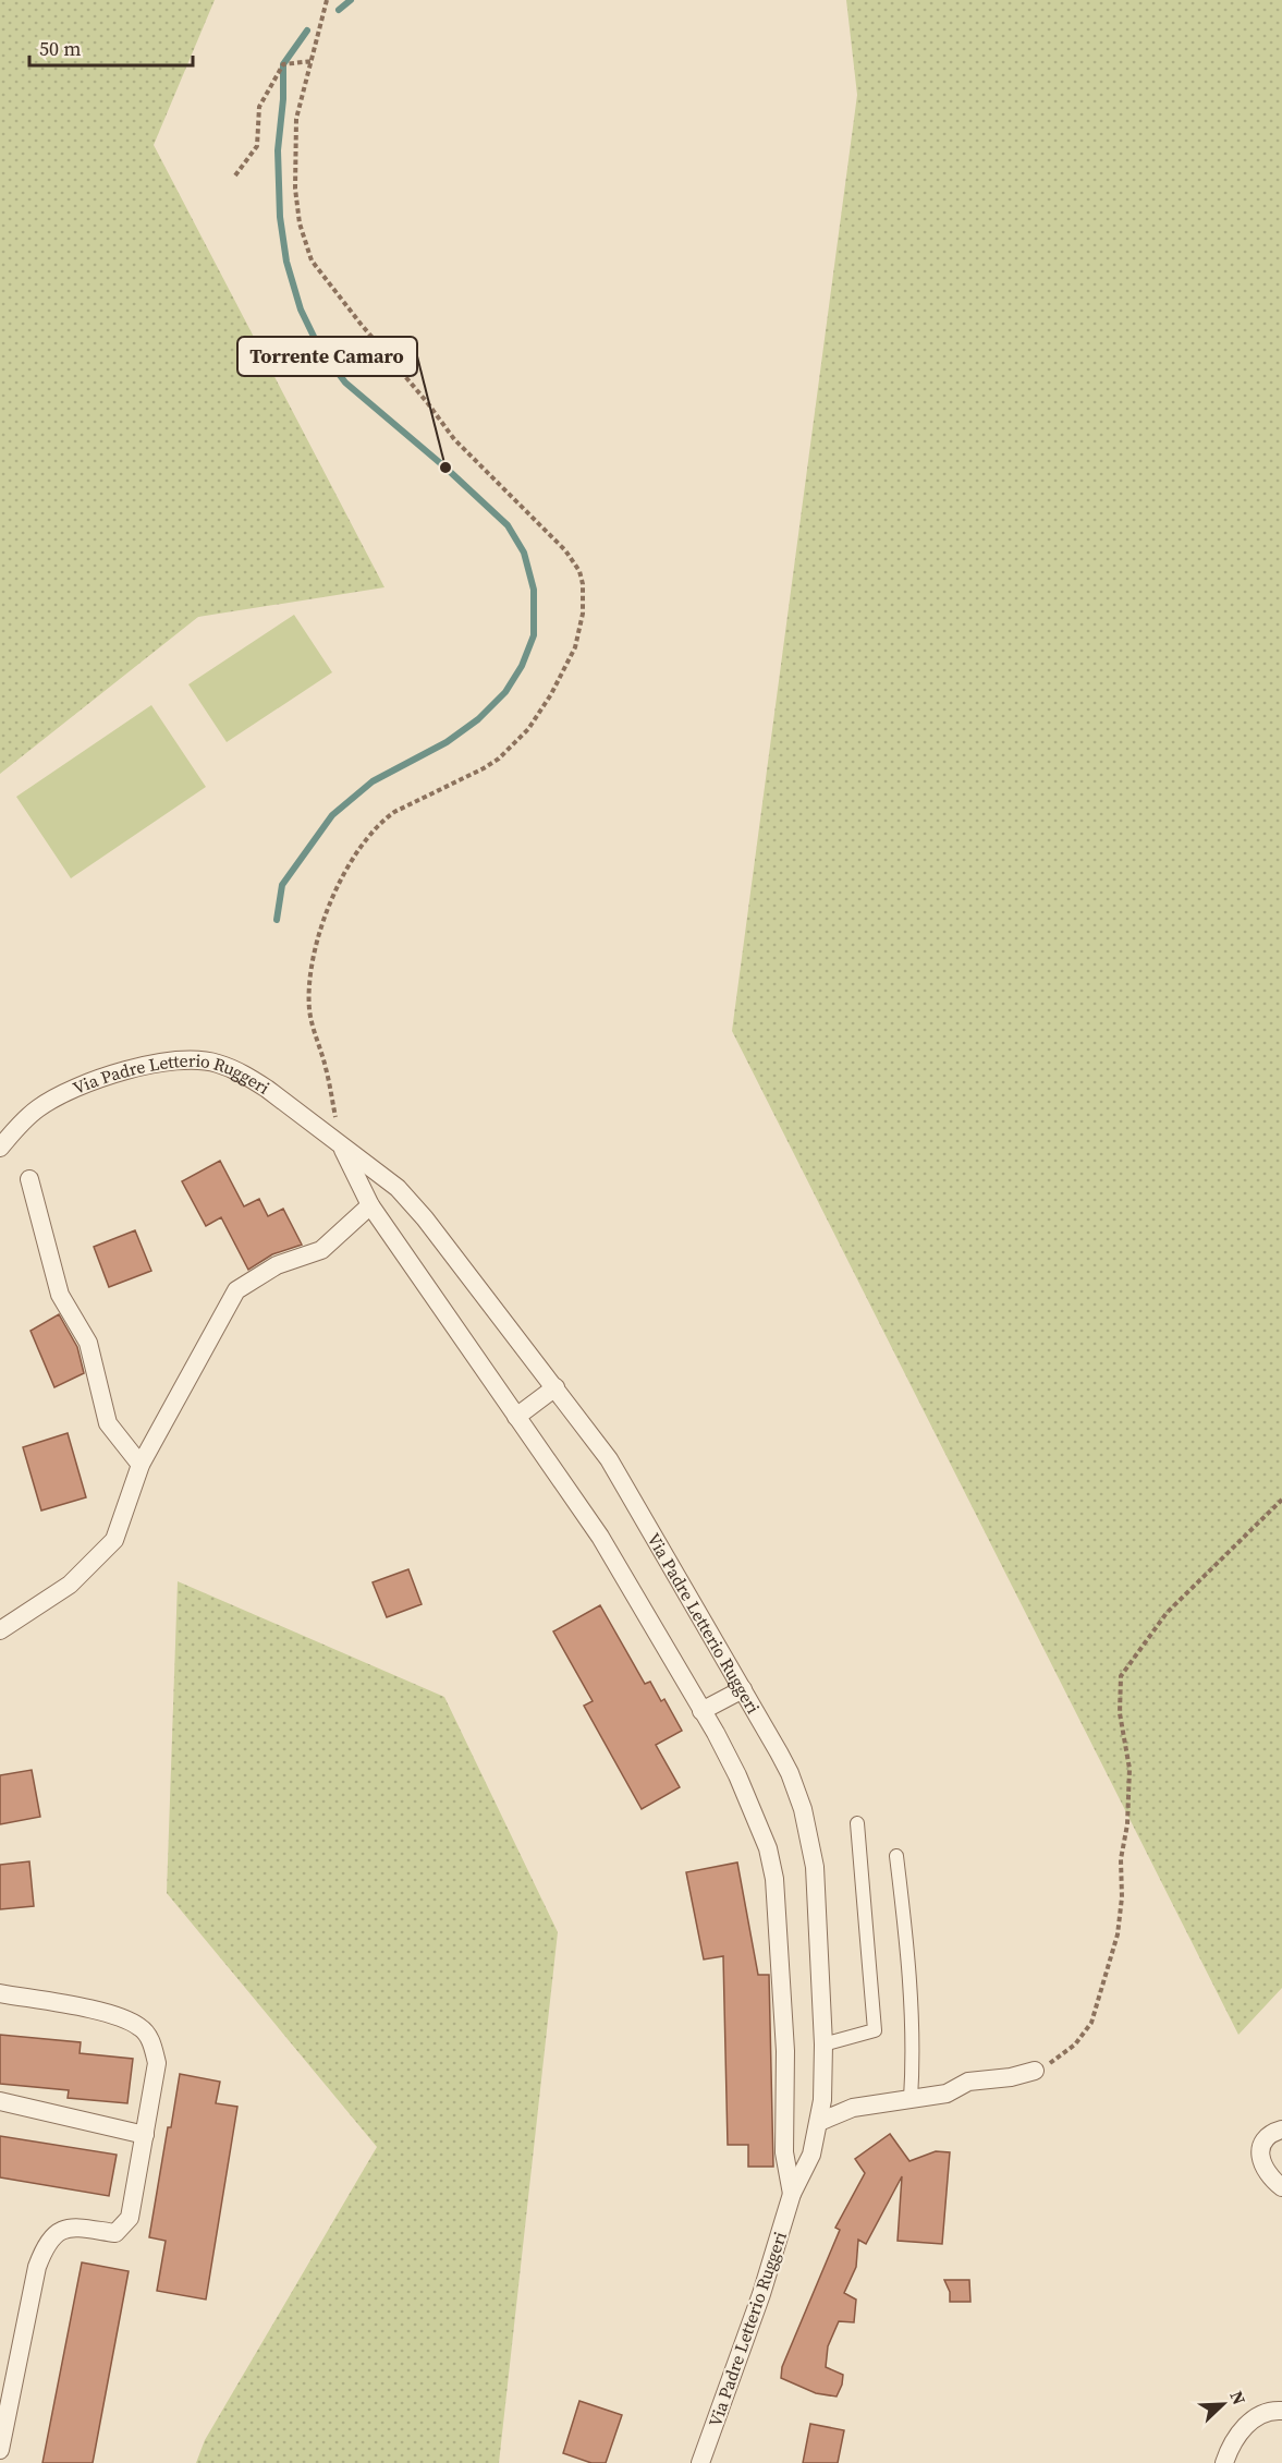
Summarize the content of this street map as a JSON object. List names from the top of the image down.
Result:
{
  "streets": {
    "street": ["Via Padre Letterio Ruggeri"]
  },
  "places": ["Torrente Camaro"],
  "scale_bar": "50 m",
  "north": "top right"
}
